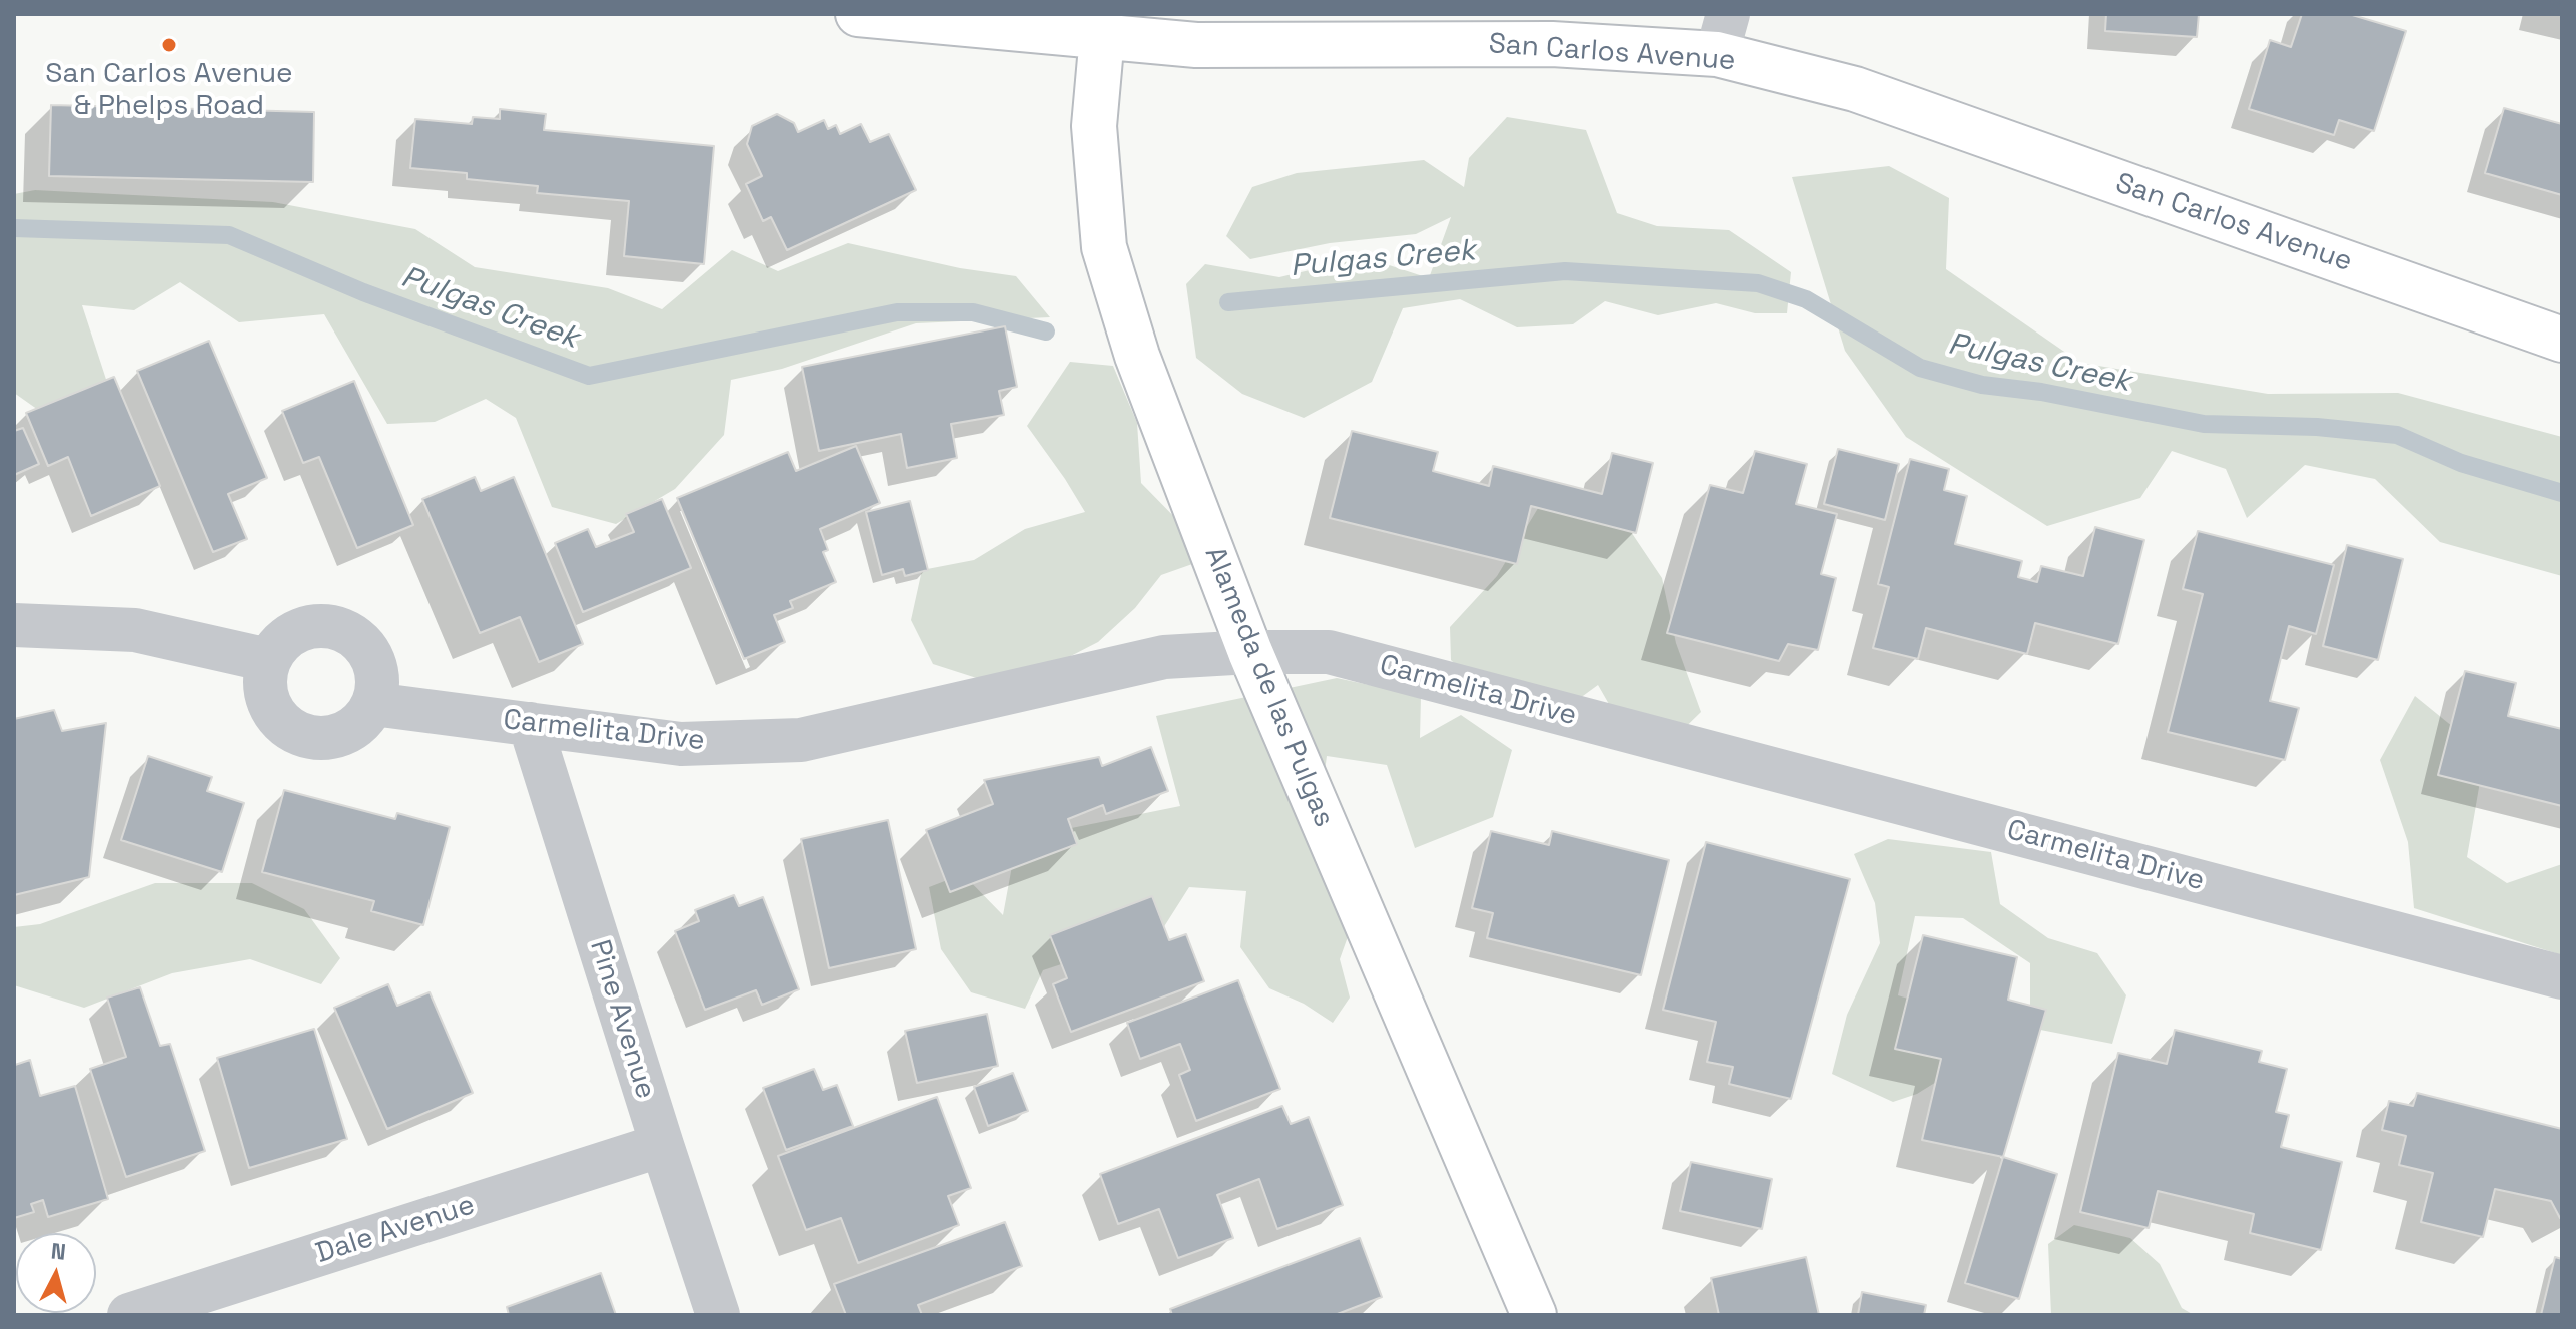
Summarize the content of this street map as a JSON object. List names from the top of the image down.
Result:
{
  "streets": {
    "main road": ["San Carlos Avenue", "Alameda de las Pulgas"],
    "street": ["Carmelita Drive", "Pine Avenue", "Dale Avenue"]
  },
  "crossings": [
    ["San Carlos Avenue", "Alameda de las Pulgas"],
    ["Alameda de las Pulgas", "Carmelita Drive"],
    ["Carmelita Drive", "Pine Avenue"],
    ["Pine Avenue", "Dale Avenue"]
  ],
  "water": ["Pulgas Creek"],
  "places": ["San Carlos Avenue & Phelps Road"],
  "north": "top"
}
